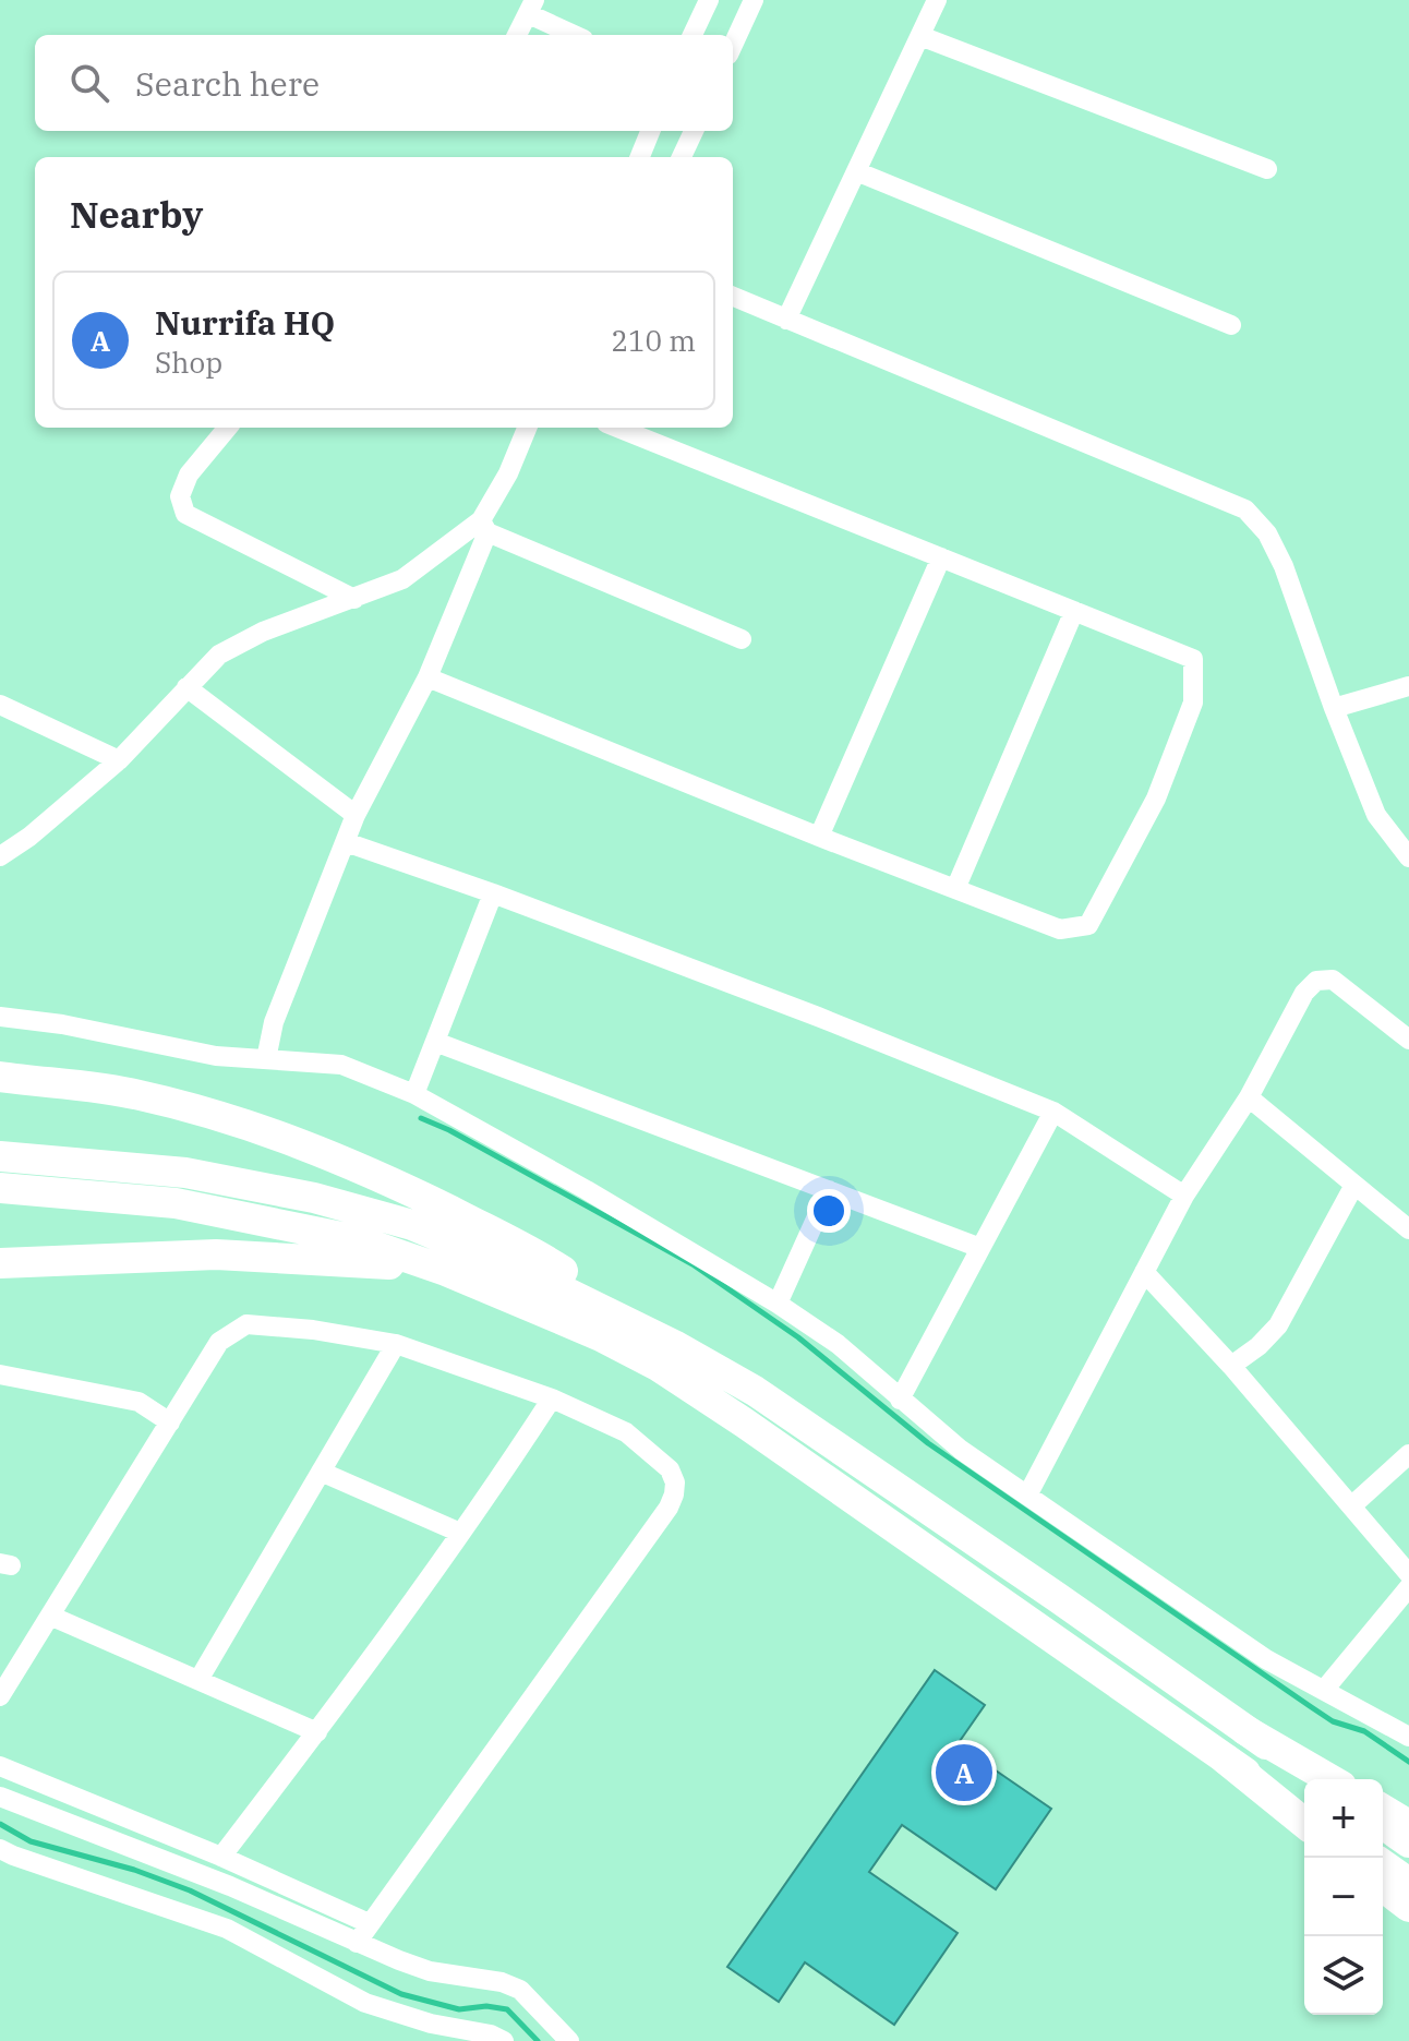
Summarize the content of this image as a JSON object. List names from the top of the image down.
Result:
{
  "page": {
    "search": "Search here",
    "heading": "Nearby",
    "list": [
      {
        "mark": "A",
        "name": "Nurrifa HQ",
        "note": "Shop",
        "value": "210 m"
      }
    ],
    "pins": "A",
    "map_buttons": ["+", "−"]
  }
}
